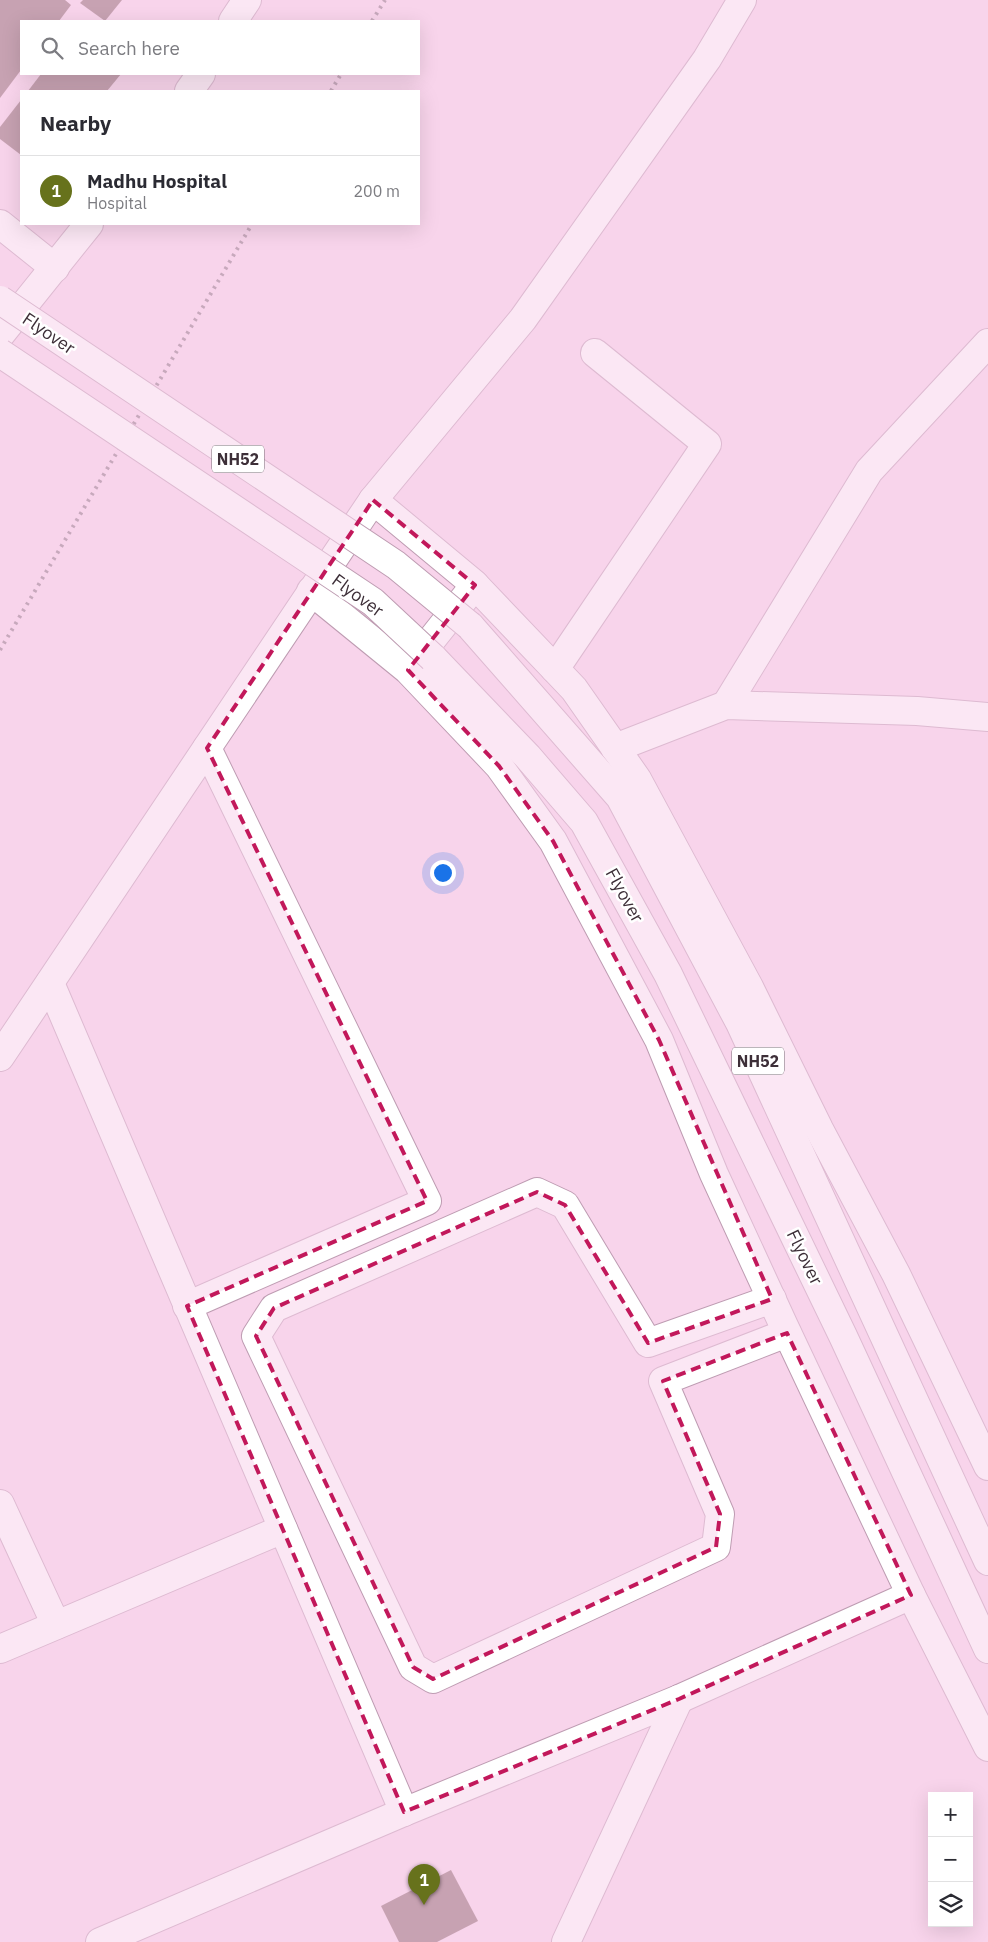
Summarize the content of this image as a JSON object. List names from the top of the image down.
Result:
{
  "streets": {
    "main road": ["Flyover", "NH52"]
  },
  "page": {
    "search": "Search here",
    "heading": "Nearby",
    "list": [
      {
        "mark": "1",
        "name": "Madhu Hospital",
        "note": "Hospital",
        "value": "200 m"
      }
    ],
    "map_buttons": ["+", "−"],
    "pins": "1"
  }
}
